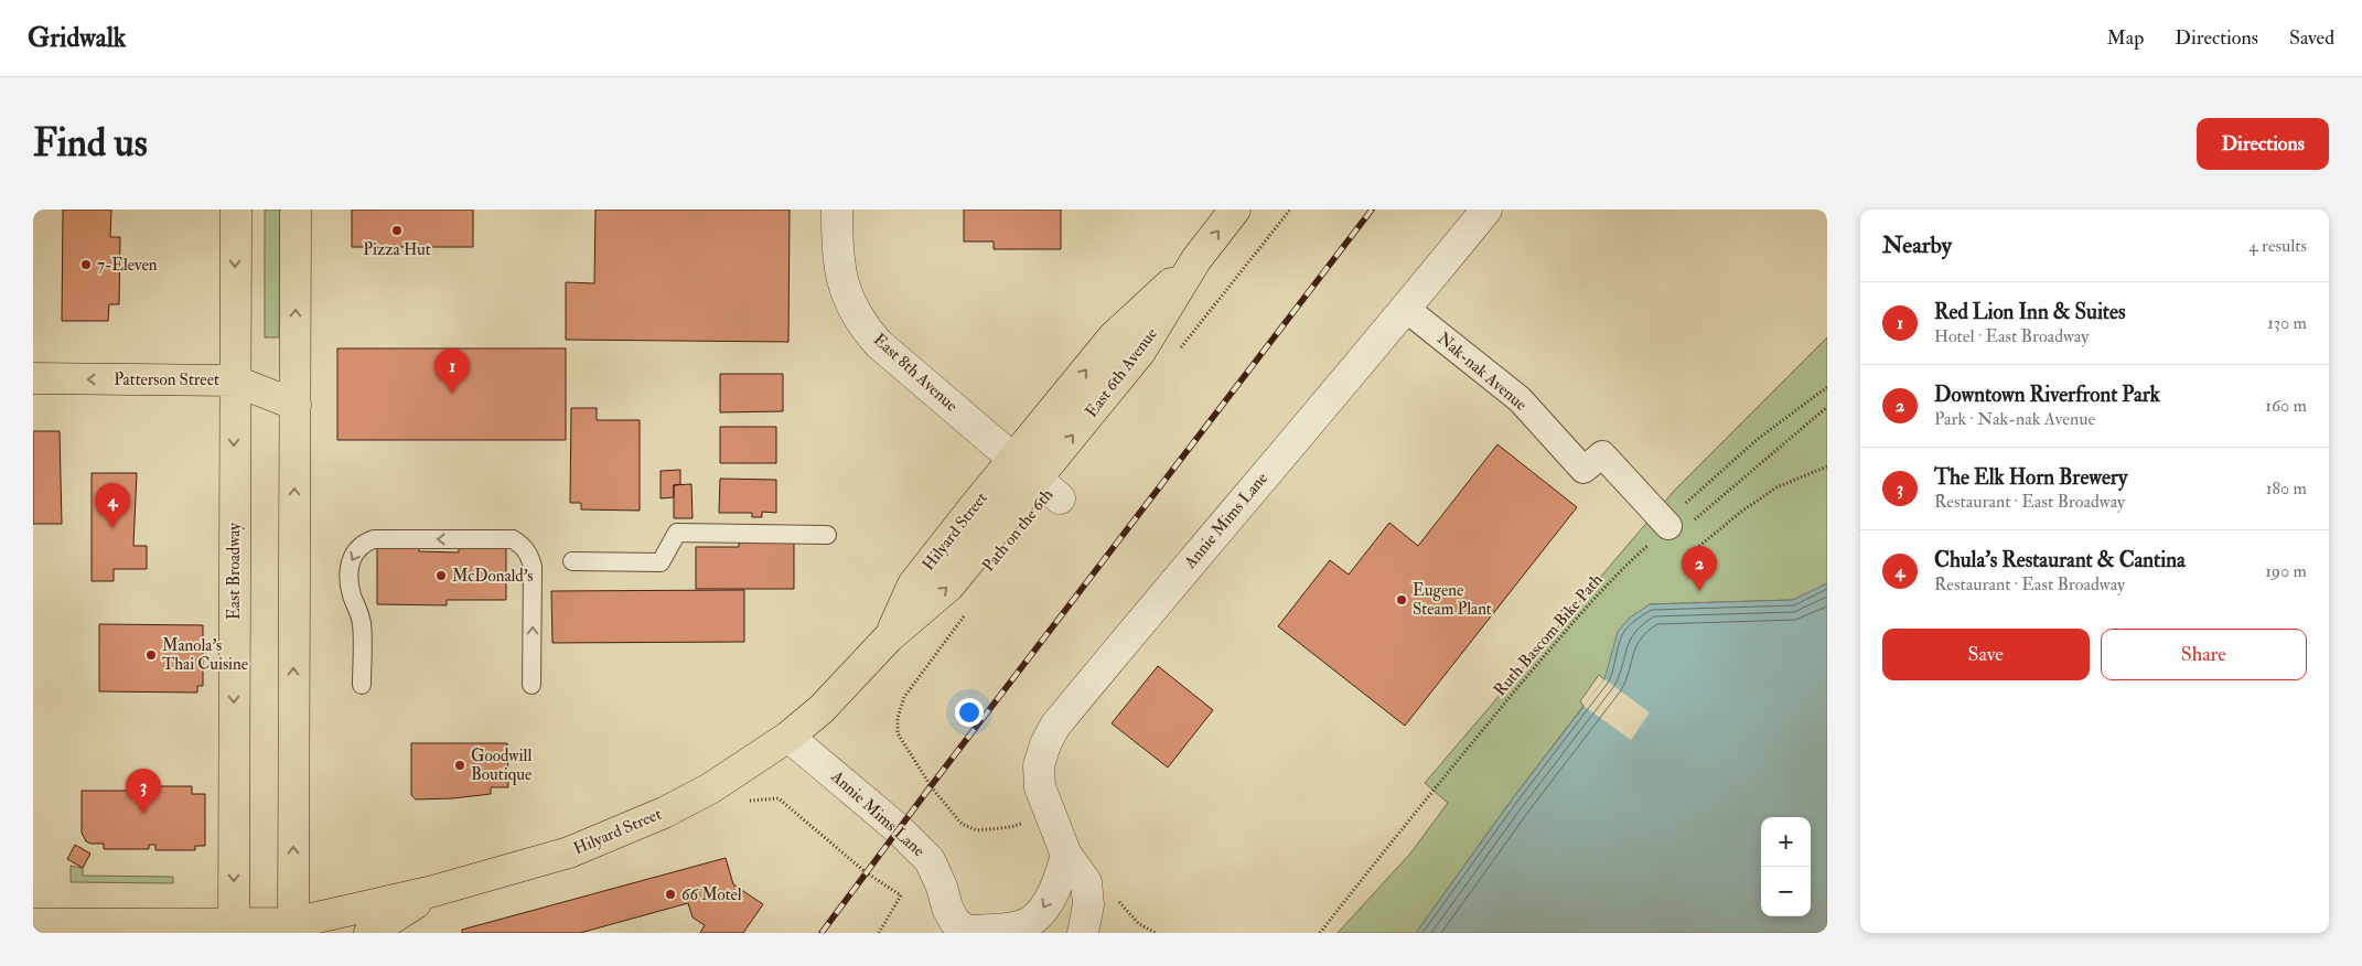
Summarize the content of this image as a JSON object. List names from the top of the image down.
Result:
{
  "streets": {
    "main road": [
      "East 6th Avenue",
      "Patterson Street",
      "Hilyard Street",
      "East Broadway"
    ],
    "street": ["Nak-nak Avenue", "East 8th Avenue", "Annie Mims Lane"],
    "path": ["Ruth Bascom Bike Path"]
  },
  "crossings": [
    ["Nak-nak Avenue", "Annie Mims Lane"],
    ["Nak-nak Avenue", "Ruth Bascom Bike Path"],
    ["East 8th Avenue", "East 6th Avenue"],
    ["East 8th Avenue", "Hilyard Street"],
    ["East 6th Avenue", "Hilyard Street"],
    ["Patterson Street", "East Broadway"],
    ["Annie Mims Lane", "Hilyard Street"],
    ["Hilyard Street", "East Broadway"]
  ],
  "one_way": ["East 6th Avenue", "Patterson Street"],
  "places": [
    "Pizza Hut",
    "7-Eleven",
    "McDonald's",
    "Eugene Steam Plant",
    "Manola's Thai Cuisine",
    "Goodwill Boutique",
    "66 Motel"
  ],
  "page": {
    "header": "Gridwalk",
    "nav": ["Map", "Directions", "Saved"],
    "buttons": [
      "Directions",
      ["Save", "Share"]
    ],
    "title": "Find us",
    "heading": ["Nearby", "4 results"],
    "list": [
      {
        "mark": "1",
        "name": "Red Lion Inn & Suites",
        "note": "Hotel · East Broadway",
        "value": "130 m"
      },
      {
        "mark": "2",
        "name": "Downtown Riverfront Park",
        "note": "Park · Nak-nak Avenue",
        "value": "160 m"
      },
      {
        "mark": "3",
        "name": "The Elk Horn Brewery",
        "note": "Restaurant · East Broadway",
        "value": "180 m"
      },
      {
        "mark": "4",
        "name": "Chula's Restaurant & Cantina",
        "note": "Restaurant · East Broadway",
        "value": "190 m"
      }
    ],
    "pins": [
      "1",
      "4",
      "2",
      "3"
    ],
    "map_buttons": ["+", "−"]
  }
}
